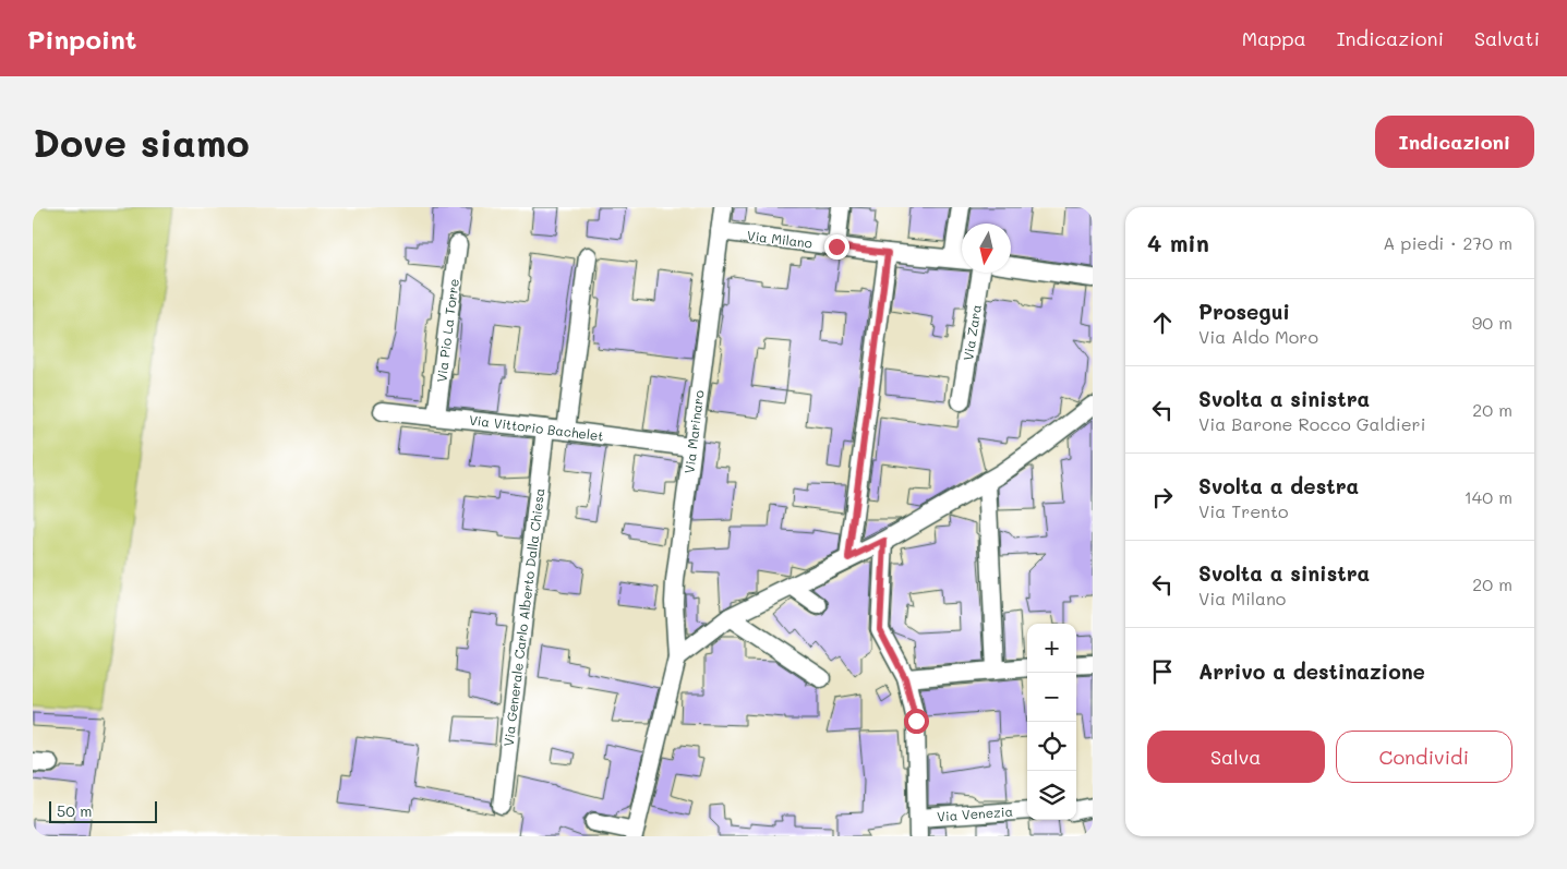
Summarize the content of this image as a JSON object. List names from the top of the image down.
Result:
{
  "streets": {
    "street": [
      "Via Milano",
      "Via Pio La Torre",
      "Via Zara",
      "Via Vittorio Bachelet",
      "Via Marinaro",
      "Via Generale Carlo Alberto Dalla Chiesa",
      "Via Venezia"
    ]
  },
  "crossings": [
    ["Via Milano", "Via Marinaro"],
    ["Via Pio La Torre", "Via Vittorio Bachelet"],
    ["Via Vittorio Bachelet", "Via Marinaro"],
    ["Via Vittorio Bachelet", "Via Generale Carlo Alberto Dalla Chiesa"]
  ],
  "scale_bar": "50 m",
  "north": "bottom",
  "page": {
    "header": "Pinpoint",
    "nav": ["Mappa", "Indicazioni", "Salvati"],
    "buttons": [
      "Indicazioni",
      ["Salva", "Condividi"]
    ],
    "title": "Dove siamo",
    "heading": ["4 min", "A piedi · 270 m"],
    "list": [
      ["Prosegui", "Via Aldo Moro", "90 m"],
      ["Svolta a sinistra", "Via Barone Rocco Galdieri", "20 m"],
      ["Svolta a destra", "Via Trento", "140 m"],
      ["Svolta a sinistra", "Via Milano", "20 m"],
      "Arrivo a destinazione"
    ],
    "map_buttons": ["+", "−"],
    "scale": "50 m"
  }
}
